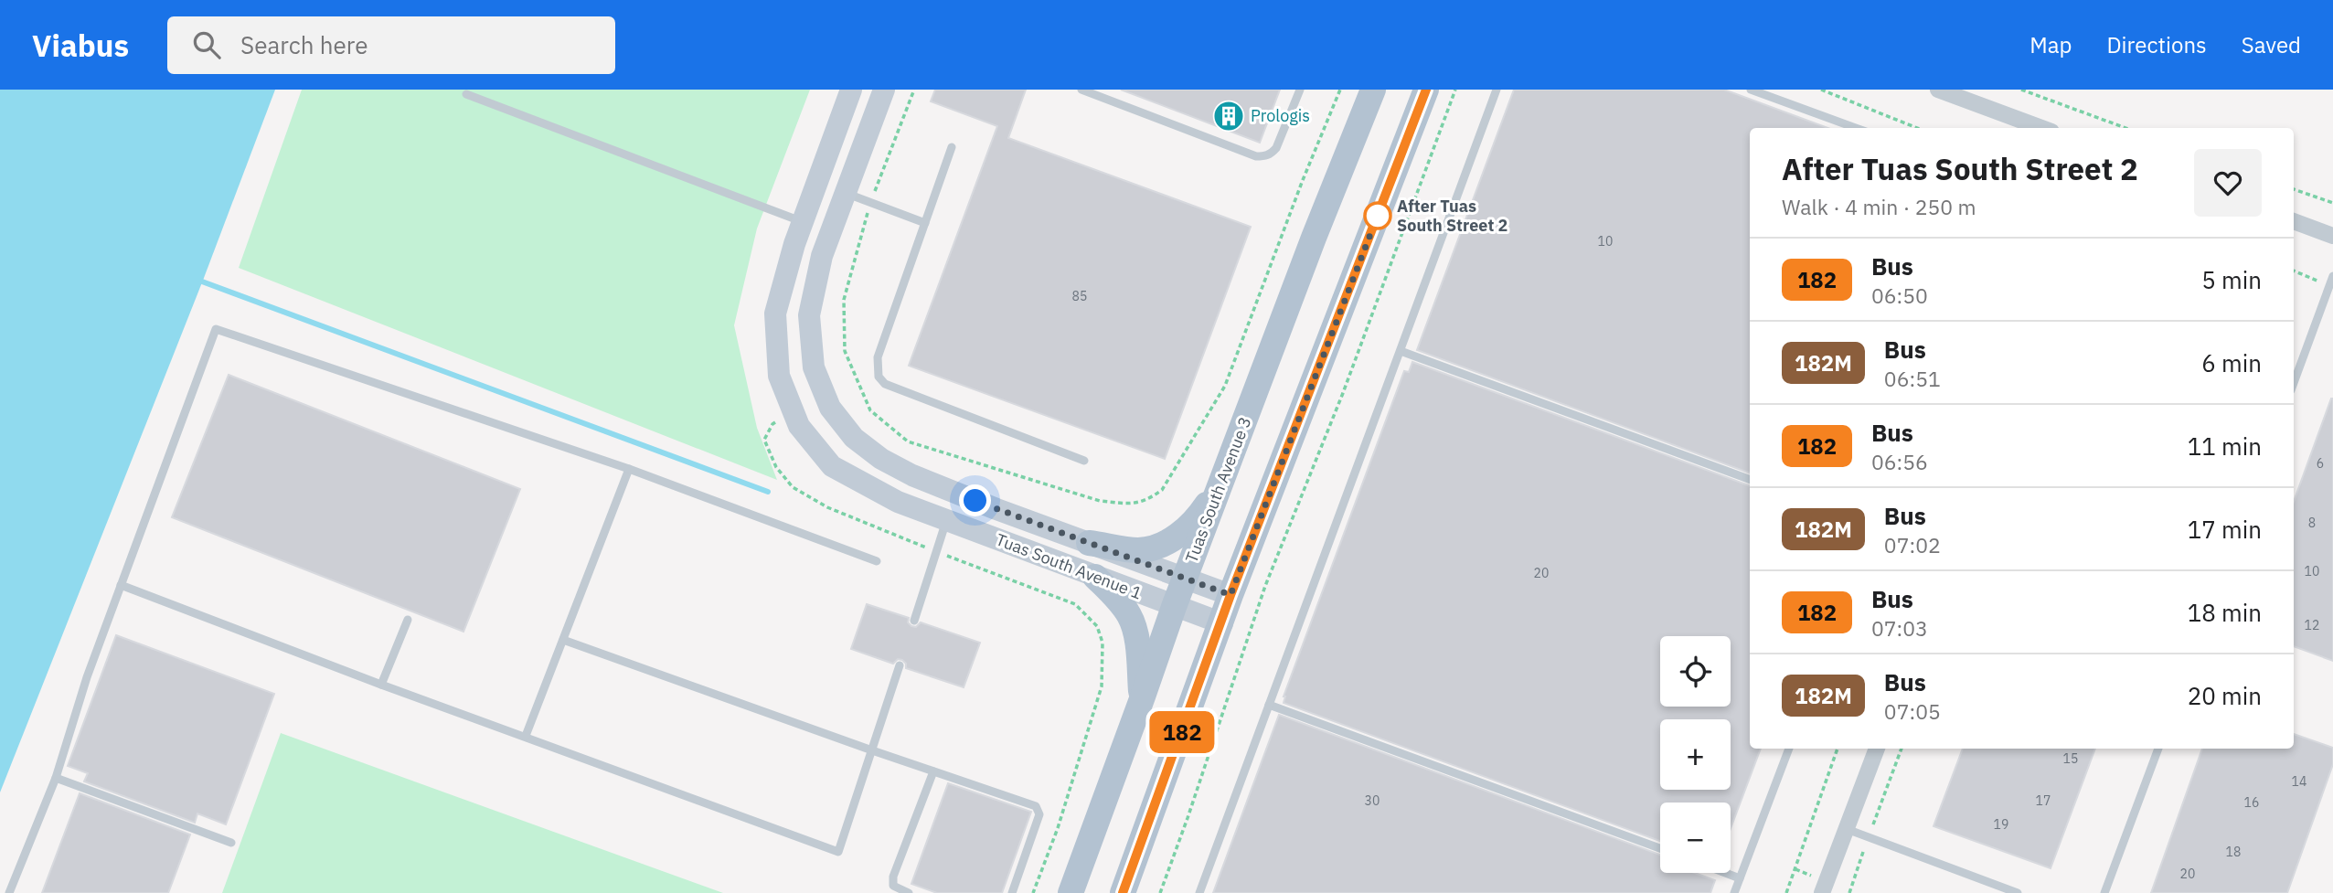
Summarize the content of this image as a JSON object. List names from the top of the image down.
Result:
{
  "streets": {
    "main road": ["Tuas South Avenue 3", "Tuas South Avenue 1"]
  },
  "crossings": [
    ["Tuas South Avenue 3", "Tuas South Avenue 1"]
  ],
  "places": {
    "building": ["Prologis"],
    "other": ["After Tuas South Street 2"]
  },
  "lines": ["bus line 182"],
  "house_numbers": [
    "10",
    "85",
    "6",
    "8",
    "10",
    "20",
    "12",
    "15",
    "14",
    "30",
    "17",
    "16",
    "19",
    "18",
    "20"
  ],
  "page": {
    "header": "Viabus",
    "search": "Search here",
    "nav": ["Map", "Directions", "Saved"],
    "on_map": "182",
    "heading": ["After Tuas South Street 2", "Walk · 4 min · 250 m"],
    "list": [
      {
        "mark": "182",
        "name": "Bus",
        "note": "06:50",
        "value": "5 min"
      },
      {
        "mark": "182M",
        "name": "Bus",
        "note": "06:51",
        "value": "6 min"
      },
      {
        "mark": "182",
        "name": "Bus",
        "note": "06:56",
        "value": "11 min"
      },
      {
        "mark": "182M",
        "name": "Bus",
        "note": "07:02",
        "value": "17 min"
      },
      {
        "mark": "182",
        "name": "Bus",
        "note": "07:03",
        "value": "18 min"
      },
      {
        "mark": "182M",
        "name": "Bus",
        "note": "07:05",
        "value": "20 min"
      }
    ],
    "map_buttons": ["+", "−"]
  }
}
